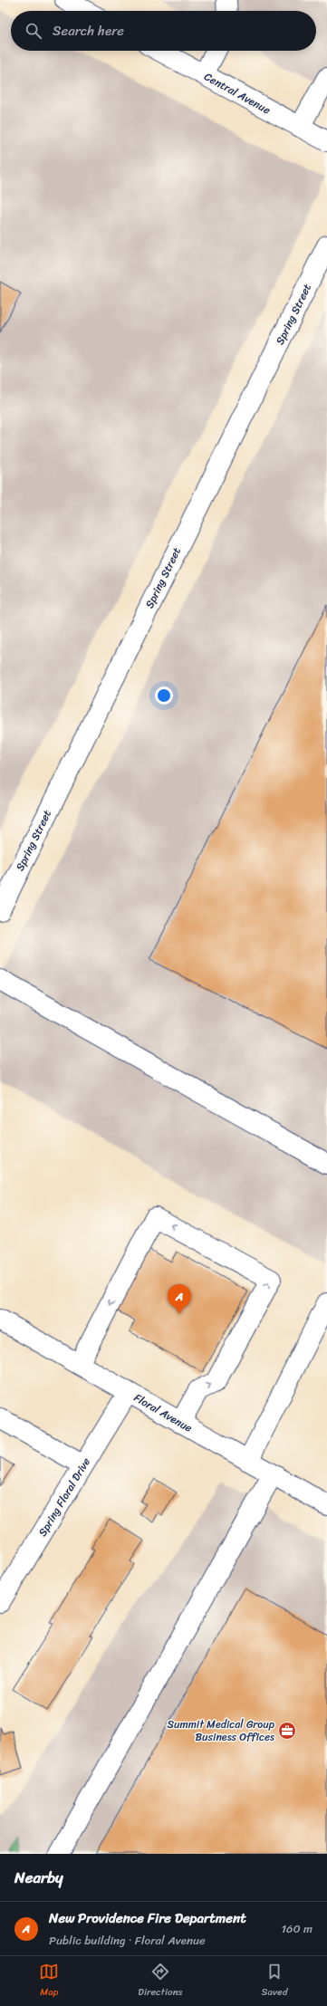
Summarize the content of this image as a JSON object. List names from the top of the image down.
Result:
{
  "streets": {
    "street": [
      "Central Avenue",
      "Spring Street",
      "Floral Avenue",
      "Spring Floral Drive"
    ]
  },
  "crossings": [
    ["Floral Avenue", "Spring Floral Drive"]
  ],
  "places": {
    "office": ["Summit Medical Group Business Offices"]
  },
  "page": {
    "search": "Search here",
    "pins": "A",
    "heading": "Nearby",
    "list": [
      {
        "mark": "A",
        "name": "New Providence Fire Department",
        "note": "Public building · Floral Avenue",
        "value": "160 m"
      }
    ],
    "nav": ["Map", "Directions", "Saved"]
  }
}
